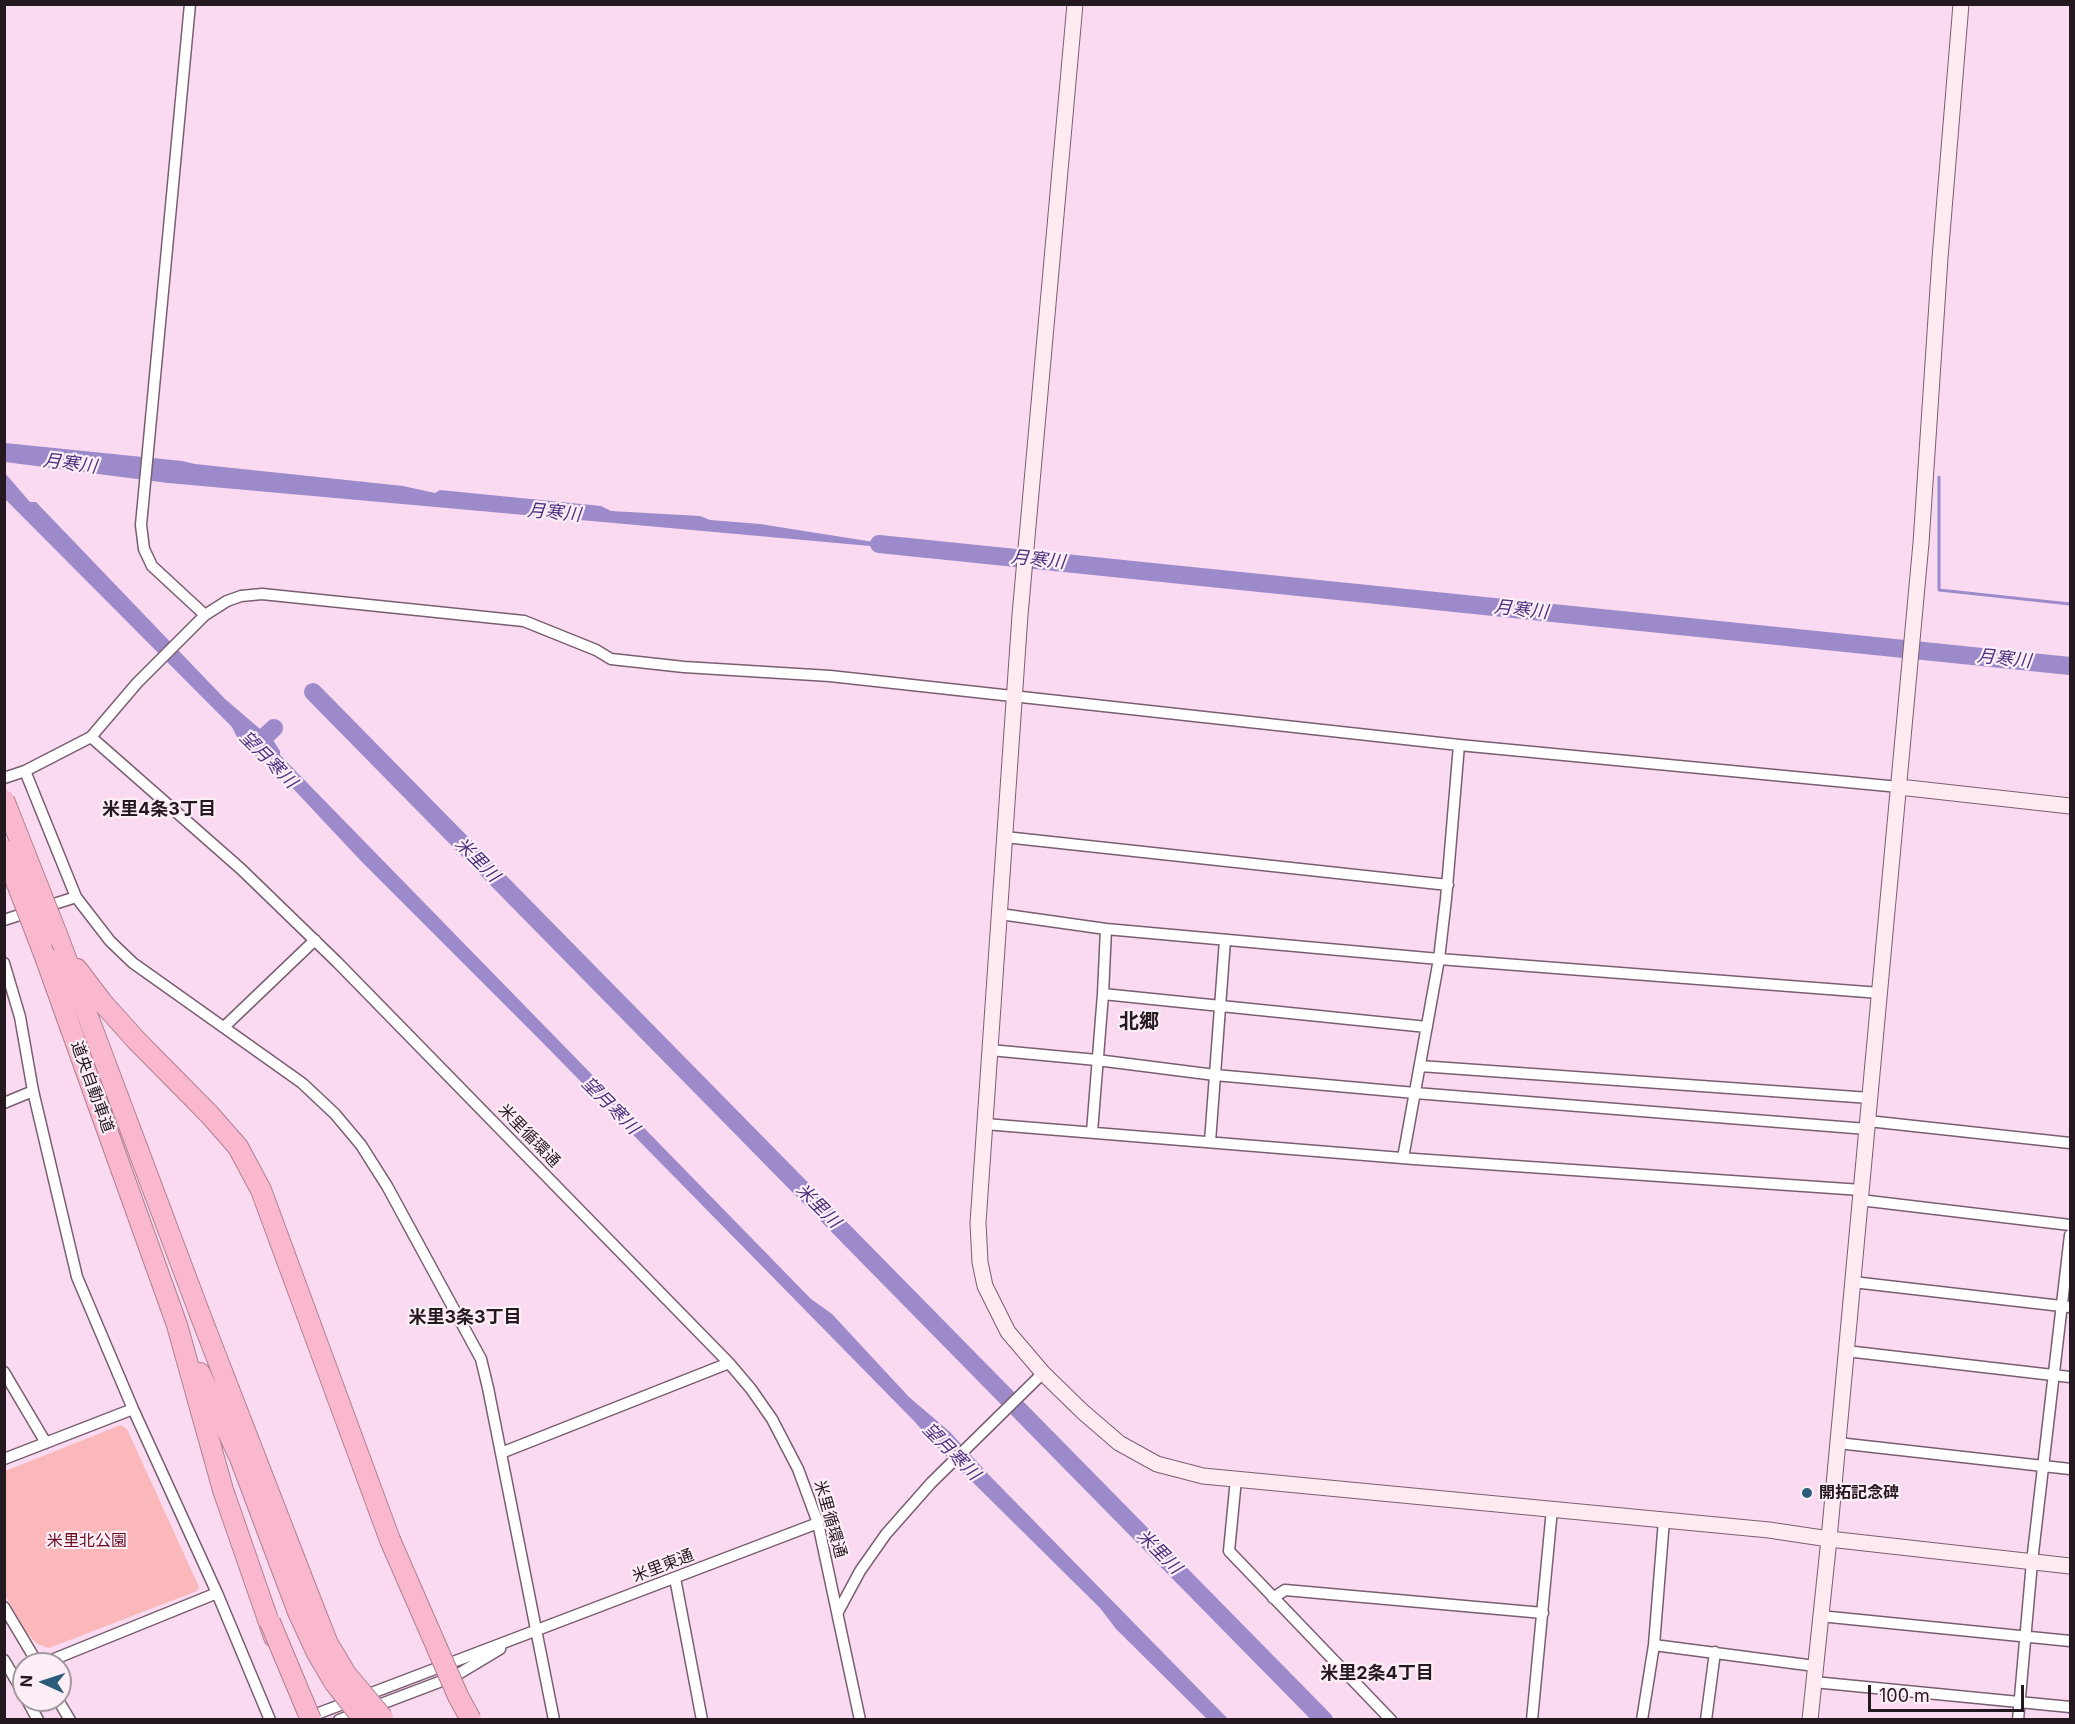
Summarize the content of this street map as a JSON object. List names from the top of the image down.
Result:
{
  "streets": {
    "highway": ["道央自動車道"],
    "street": ["米里循環通", "米里東通"]
  },
  "crossings": [
    ["米里循環通", "米里東通"]
  ],
  "districts": [
    "米里4条3丁目",
    "北郷",
    "米里3条3丁目",
    "米里2条4丁目"
  ],
  "water": ["月寒川", "望月寒川", "米里川"],
  "parks": ["米里北公園"],
  "places": ["開拓記念碑"],
  "scale_bar": "100 m",
  "north": "left"
}
